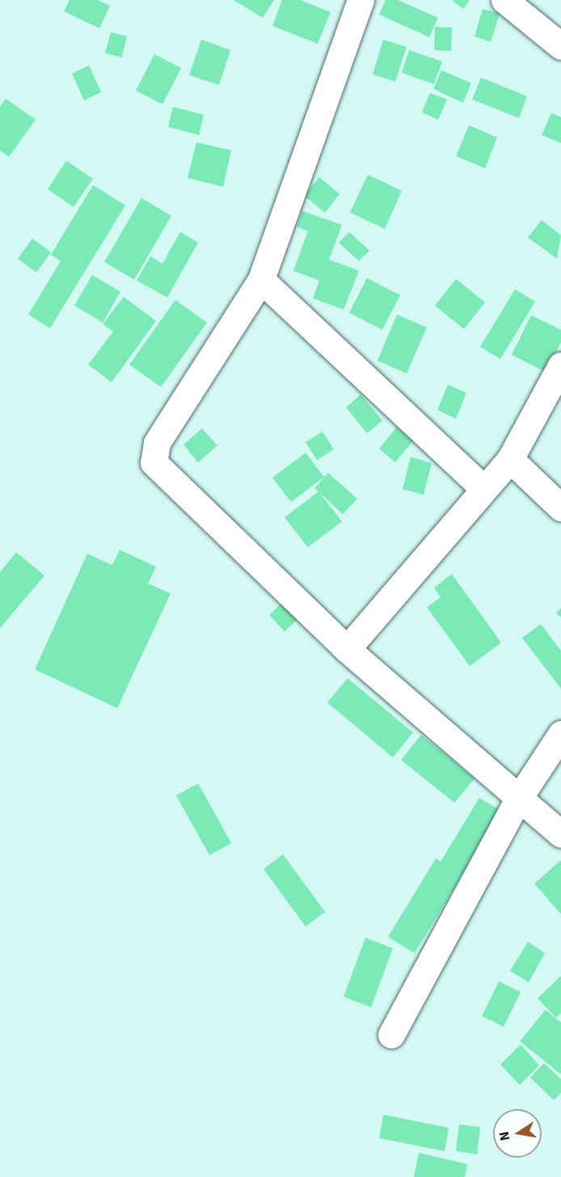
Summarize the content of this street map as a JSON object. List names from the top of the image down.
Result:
{
  "north": "left"
}
